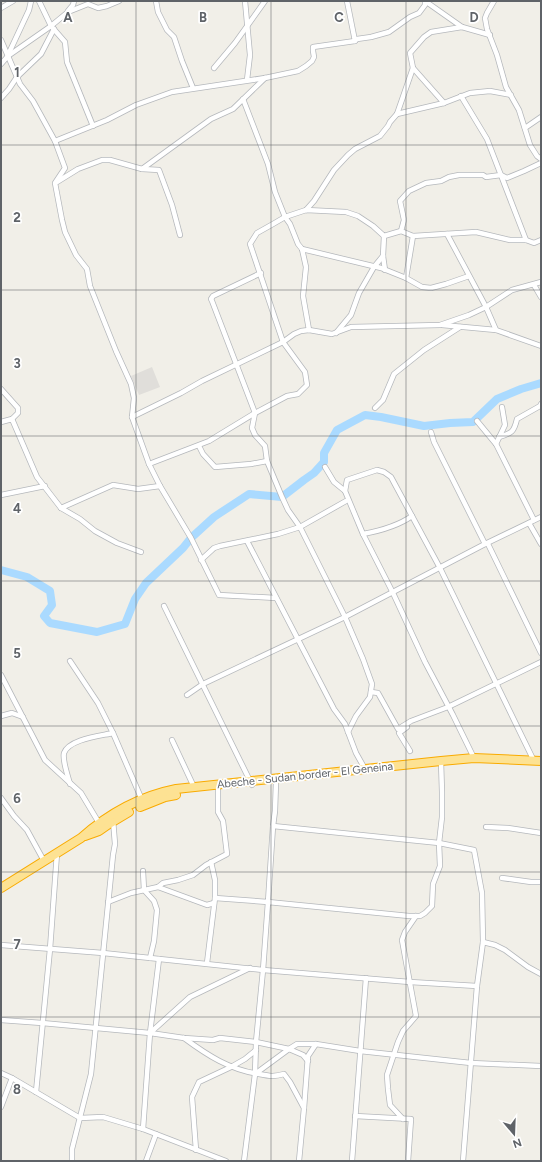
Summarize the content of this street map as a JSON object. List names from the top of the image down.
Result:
{
  "streets": {
    "highway": ["Abeche - Sudan border - El Geneina"]
  },
  "north": "bottom",
  "grid": {
    "columns": [
      "A",
      "B",
      "C",
      "D"
    ],
    "rows": [
      "1",
      "2",
      "3",
      "4",
      "5",
      "6",
      "7",
      "8"
    ]
  }
}
